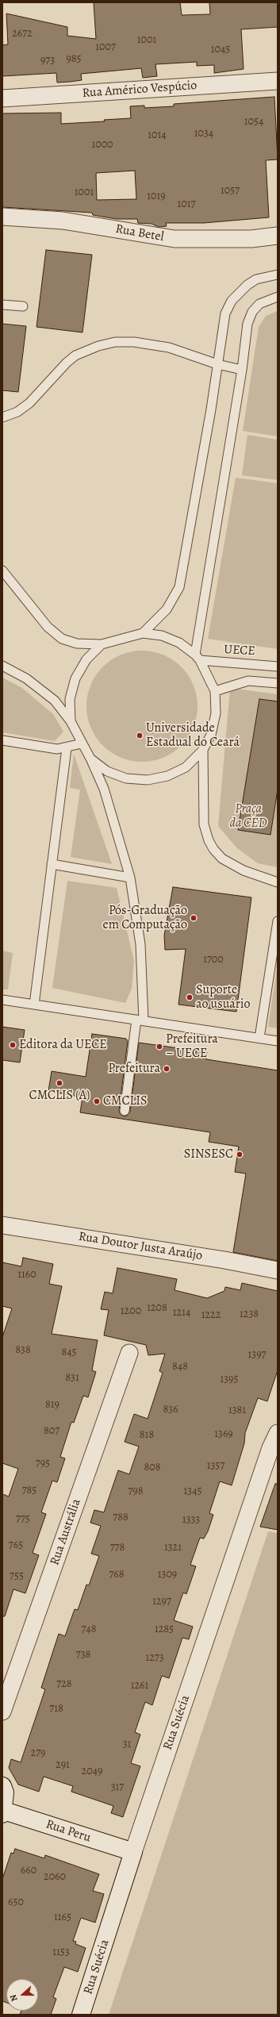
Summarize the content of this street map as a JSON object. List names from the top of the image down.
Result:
{
  "streets": {
    "street": [
      "Rua Américo Vespúcio",
      "Rua Betel",
      "Rua Doutor Justa Araújo",
      "Rua Austrália",
      "Rua Suécia",
      "Rua Peru"
    ],
    "lane": ["UECE"]
  },
  "crossings": [
    ["Rua Suécia", "Rua Peru"]
  ],
  "parks": ["Praça da CED"],
  "places": [
    "Universidade Estadual do Ceará",
    "Pós-Graduação em Computação",
    "Suporte ao usuário",
    "Editora da UECE",
    "Prefeitura – UECE",
    "Prefeitura",
    "CMCLIS (A)",
    "CMCLIS",
    "SINSESC"
  ],
  "house_numbers": [
    "2672",
    "1001",
    "1007",
    "1045",
    "985",
    "973",
    "1054",
    "1034",
    "1014",
    "1000",
    "1057",
    "1001",
    "1019",
    "1017",
    "1700",
    "1160",
    "1208",
    "1200",
    "1214",
    "1238",
    "1222",
    "838",
    "845",
    "1397",
    "848",
    "831",
    "1395",
    "819",
    "836",
    "1381",
    "807",
    "1369",
    "818",
    "795",
    "1357",
    "808",
    "785",
    "798",
    "1345",
    "788",
    "775",
    "1333",
    "765",
    "778",
    "1321",
    "768",
    "1309",
    "755",
    "1297",
    "748",
    "1285",
    "738",
    "1273",
    "728",
    "1261",
    "718",
    "31",
    "279",
    "291",
    "2049",
    "317",
    "660",
    "2060",
    "650",
    "1165",
    "1153"
  ],
  "north": "left"
}
